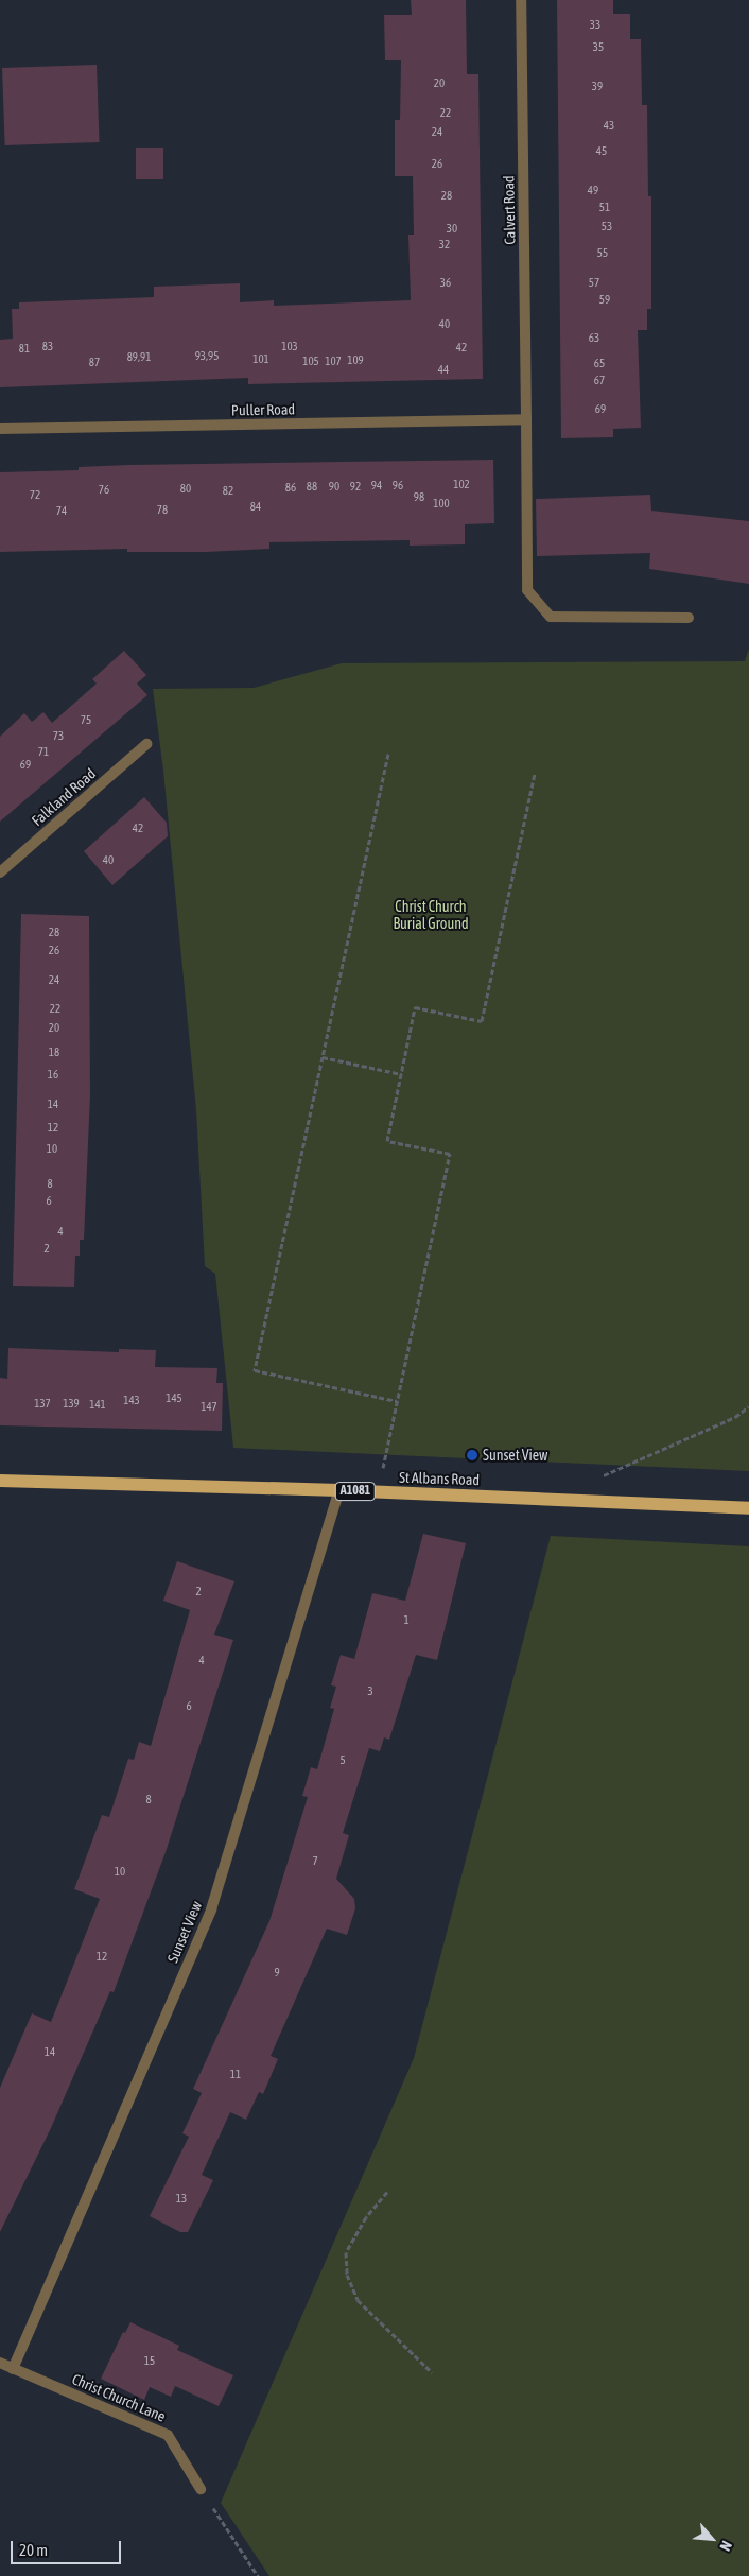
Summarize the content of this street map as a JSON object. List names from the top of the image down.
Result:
{
  "streets": {
    "main road": ["St Albans Road", "A1081"],
    "street": [
      "Calvert Road",
      "Puller Road",
      "Falkland Road",
      "Sunset View",
      "Christ Church Lane"
    ]
  },
  "crossings": [
    ["Calvert Road", "Puller Road"],
    ["St Albans Road", "Sunset View"],
    ["Sunset View", "Christ Church Lane"]
  ],
  "parks": ["Christ Church Burial Ground"],
  "places": ["Sunset View"],
  "house_numbers": [
    "33",
    "35",
    "20",
    "39",
    "22",
    "43",
    "24",
    "45",
    "26",
    "49",
    "28",
    "51",
    "53",
    "30",
    "32",
    "55",
    "36",
    "57",
    "59",
    "40",
    "63",
    "83",
    "103",
    "42",
    "81",
    "93,95",
    "89,91",
    "101",
    "109",
    "105",
    "107",
    "87",
    "65",
    "44",
    "67",
    "69",
    "102",
    "94",
    "96",
    "88",
    "90",
    "92",
    "86",
    "80",
    "76",
    "82",
    "72",
    "98",
    "100",
    "84",
    "78",
    "74",
    "75",
    "73",
    "71",
    "69",
    "42",
    "40",
    "28",
    "26",
    "24",
    "22",
    "20",
    "18",
    "16",
    "14",
    "12",
    "10",
    "8",
    "6",
    "4",
    "2",
    "145",
    "143",
    "137",
    "139",
    "141",
    "147",
    "2",
    "1",
    "4",
    "3",
    "6",
    "5",
    "8",
    "7",
    "10",
    "12",
    "9",
    "14",
    "11",
    "13",
    "15"
  ],
  "scale_bar": "20 m",
  "north": "bottom right"
}
